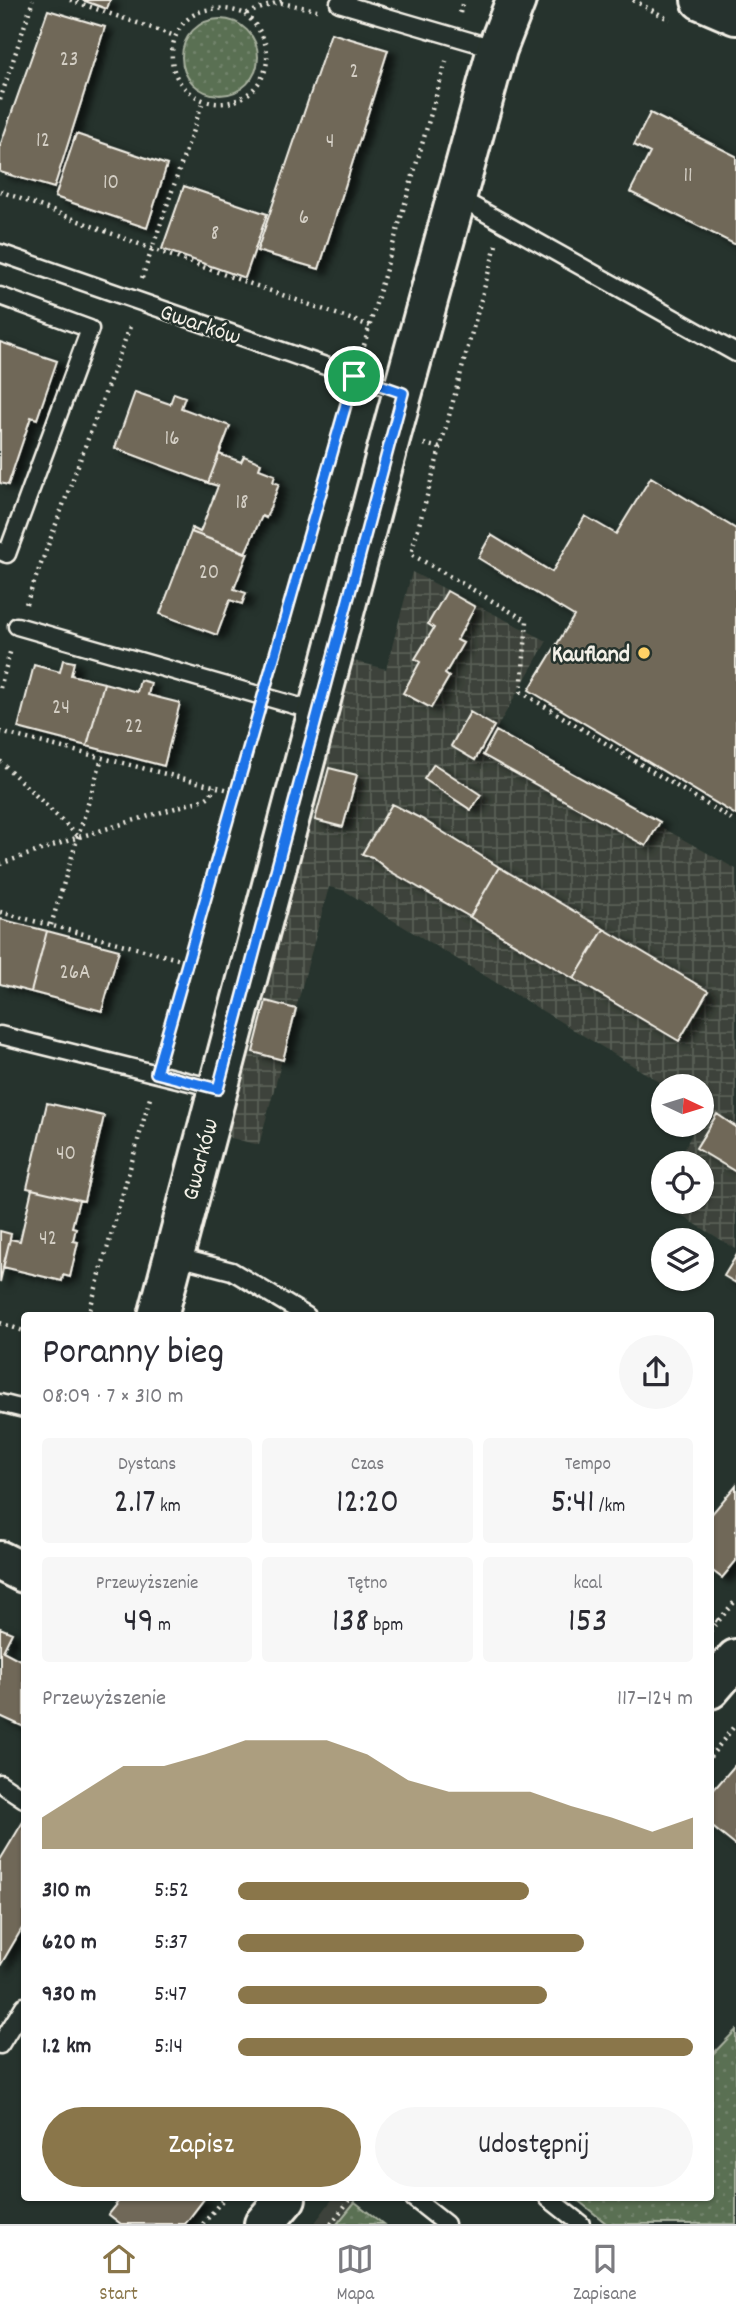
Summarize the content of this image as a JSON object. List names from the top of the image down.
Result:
{
  "streets": {
    "street": ["Gwarków"]
  },
  "places": ["Kaufland"],
  "house_numbers": [
    "23",
    "2",
    "12",
    "4",
    "11",
    "10",
    "6",
    "8",
    "16",
    "18",
    "20",
    "24",
    "22",
    "26A",
    "40",
    "42"
  ],
  "north": "right",
  "page": {
    "heading": ["Poranny bieg", "08:09 · 7 × 310 m"],
    "stats": [
      ["Dystans", "2.17 km"],
      ["Czas", "12:20"],
      ["Tempo", "5:41 /km"],
      ["Przewyższenie", "49 m"],
      ["Tętno", "138 bpm"],
      ["kcal", "153"]
    ],
    "chart": ["Przewyższenie", "117–124 m"],
    "list": [
      {
        "name": "310 m",
        "note": "5:52"
      },
      {
        "name": "620 m",
        "note": "5:37"
      },
      {
        "name": "930 m",
        "note": "5:47"
      },
      {
        "name": "1.2 km",
        "note": "5:14"
      }
    ],
    "buttons": ["Zapisz", "Udostępnij"],
    "tabs": ["Start", "Mapa", "Zapisane"]
  }
}
